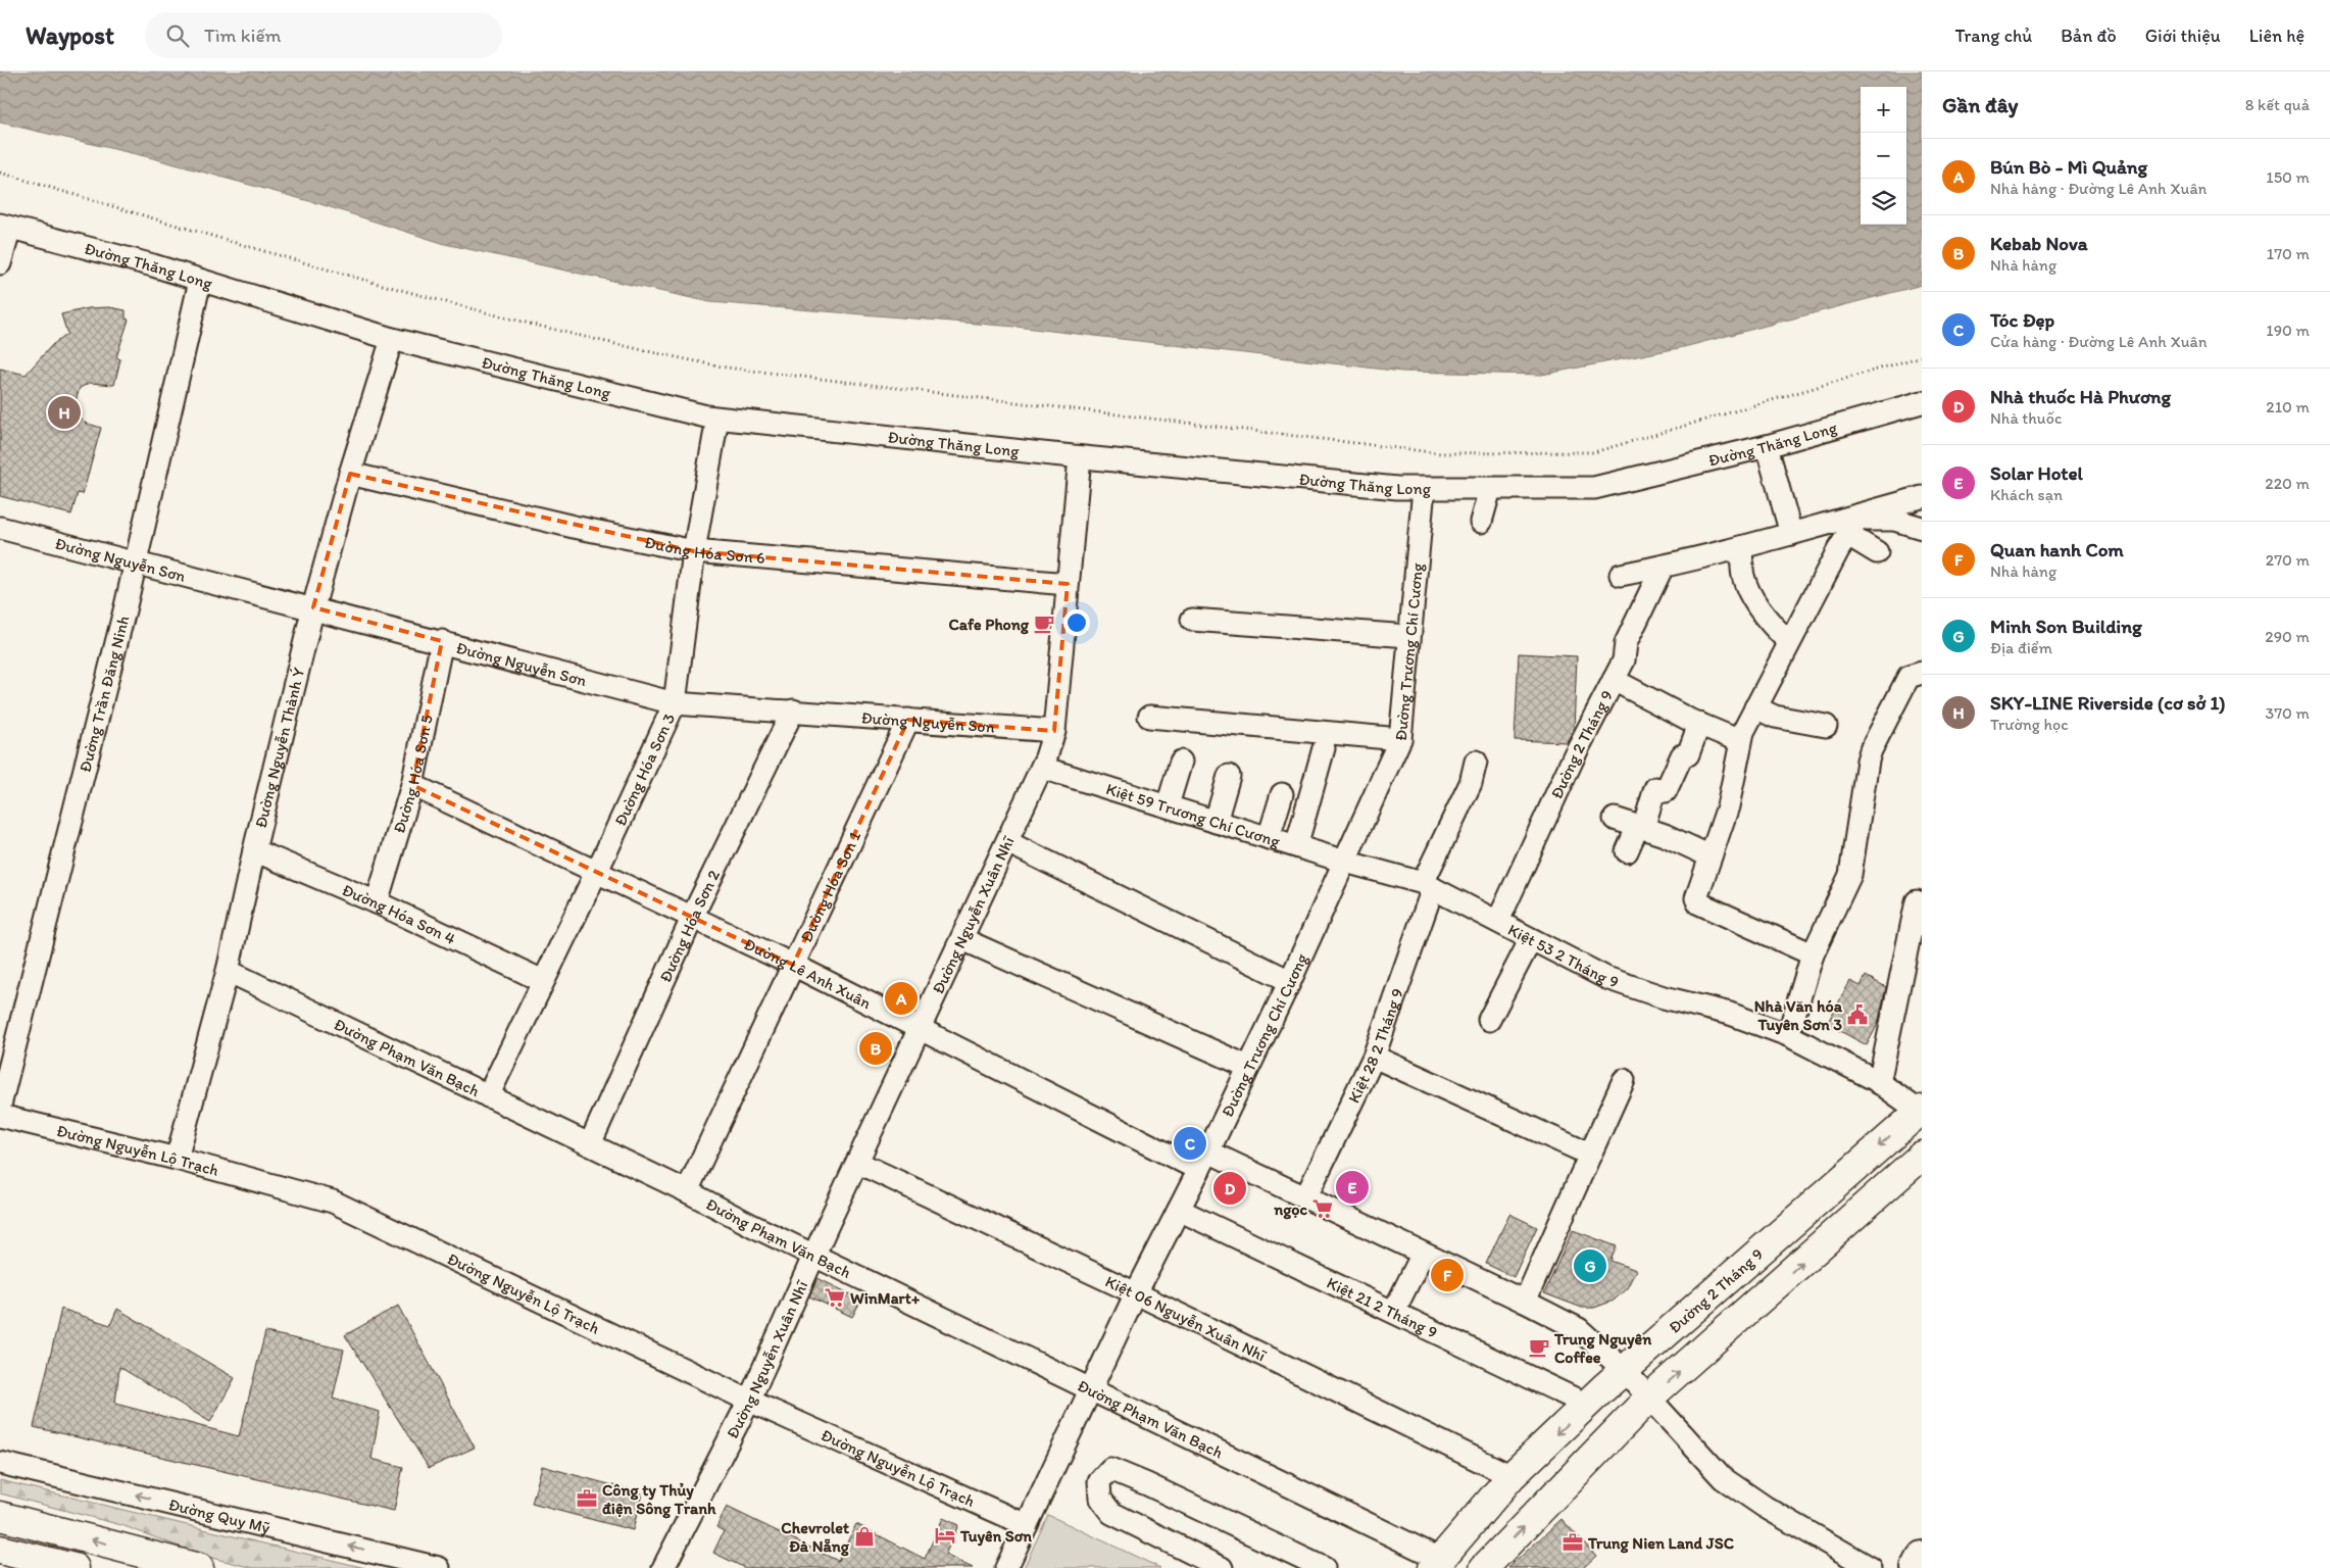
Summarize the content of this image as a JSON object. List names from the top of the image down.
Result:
{
  "streets": {
    "highway": ["Đường 2 Tháng 9"],
    "street": [
      "Đường Thăng Long",
      "Đường Hóa Sơn 6",
      "Đường Nguyễn Sơn",
      "Đường Trương Chí Cương",
      "Đường Trần Đăng Ninh",
      "Đường Nguyễn Thành Ý",
      "Đường Hóa Sơn 3",
      "Đường Hóa Sơn 5",
      "Kiệt 59 Trương Chí Cương",
      "Đường Hóa Sơn 1",
      "Đường Hóa Sơn 4",
      "Đường Nguyễn Xuân Nhĩ",
      "Đường Hóa Sơn 2",
      "Kiệt 53 2 Tháng 9",
      "Đường Lê Anh Xuân",
      "Kiệt 28 2 Tháng 9",
      "Đường Phạm Văn Bạch",
      "Đường Nguyễn Lộ Trạch",
      "Kiệt 21 2 Tháng 9",
      "Kiệt 06 Nguyễn Xuân Nhĩ",
      "Đường Quy Mỹ"
    ]
  },
  "crossings": [
    ["Đường Thăng Long", "Đường Trương Chí Cương"],
    ["Đường Thăng Long", "Đường Trần Đăng Ninh"],
    ["Đường Thăng Long", "Đường Nguyễn Thành Ý"],
    ["Đường Thăng Long", "Đường Hóa Sơn 3"],
    ["Đường Thăng Long", "Đường Nguyễn Xuân Nhĩ"],
    ["Đường Hóa Sơn 6", "Đường Nguyễn Thành Ý"],
    ["Đường Hóa Sơn 6", "Đường Hóa Sơn 3"],
    ["Đường Hóa Sơn 6", "Đường Nguyễn Xuân Nhĩ"],
    ["Đường Nguyễn Sơn", "Đường Trần Đăng Ninh"],
    ["Đường Nguyễn Sơn", "Đường Nguyễn Thành Ý"],
    ["Đường Nguyễn Sơn", "Đường Hóa Sơn 3"],
    ["Đường Nguyễn Sơn", "Đường Hóa Sơn 5"],
    ["Đường Nguyễn Sơn", "Đường Hóa Sơn 1"],
    ["Đường Nguyễn Sơn", "Đường Nguyễn Xuân Nhĩ"],
    ["Đường Nguyễn Sơn", "Đường Hóa Sơn 2"],
    ["Đường Trương Chí Cương", "Kiệt 59 Trương Chí Cương"],
    ["Đường Trương Chí Cương", "Kiệt 53 2 Tháng 9"],
    ["Đường Trương Chí Cương", "Đường Lê Anh Xuân"],
    ["Đường Trương Chí Cương", "Đường Phạm Văn Bạch"],
    ["Đường Trương Chí Cương", "Đường Nguyễn Lộ Trạch"],
    ["Đường Trương Chí Cương", "Kiệt 21 2 Tháng 9"],
    ["Đường Trương Chí Cương", "Kiệt 06 Nguyễn Xuân Nhĩ"],
    ["Đường 2 Tháng 9", "Kiệt 53 2 Tháng 9"],
    ["Đường 2 Tháng 9", "Đường Phạm Văn Bạch"],
    ["Đường 2 Tháng 9", "Kiệt 21 2 Tháng 9"],
    ["Đường 2 Tháng 9", "Kiệt 06 Nguyễn Xuân Nhĩ"],
    ["Đường Nguyễn Thành Ý", "Đường Hóa Sơn 4"],
    ["Đường Nguyễn Thành Ý", "Đường Phạm Văn Bạch"],
    ["Đường Nguyễn Thành Ý", "Đường Nguyễn Lộ Trạch"],
    ["Đường Hóa Sơn 3", "Đường Hóa Sơn 4"],
    ["Đường Hóa Sơn 3", "Đường Lê Anh Xuân"],
    ["Đường Hóa Sơn 3", "Đường Phạm Văn Bạch"],
    ["Đường Hóa Sơn 5", "Đường Hóa Sơn 4"],
    ["Đường Hóa Sơn 5", "Đường Lê Anh Xuân"],
    ["Kiệt 59 Trương Chí Cương", "Đường Nguyễn Xuân Nhĩ"],
    ["Kiệt 59 Trương Chí Cương", "Kiệt 53 2 Tháng 9"],
    ["Đường Hóa Sơn 1", "Đường Lê Anh Xuân"],
    ["Đường Hóa Sơn 1", "Đường Phạm Văn Bạch"],
    ["Đường Nguyễn Xuân Nhĩ", "Đường Lê Anh Xuân"],
    ["Đường Nguyễn Xuân Nhĩ", "Đường Phạm Văn Bạch"],
    ["Đường Nguyễn Xuân Nhĩ", "Đường Nguyễn Lộ Trạch"],
    ["Đường Nguyễn Xuân Nhĩ", "Kiệt 06 Nguyễn Xuân Nhĩ"],
    ["Đường Hóa Sơn 2", "Đường Lê Anh Xuân"],
    ["Đường Hóa Sơn 2", "Đường Phạm Văn Bạch"],
    ["Kiệt 53 2 Tháng 9", "Kiệt 28 2 Tháng 9"]
  ],
  "one_way": ["Đường Quy Mỹ"],
  "places": {
    "cafe": ["Cafe Phong", "Trung Nguyên Coffee"],
    "public building": ["Nhà Văn hóa Tuyên Sơn 3"],
    "supermarket": ["ngọc", "WinMart+"],
    "office": ["Công ty Thủy điện Sông Tranh", "Trung Nien Land JSC"],
    "hotel": ["Tuyên Sơn"],
    "shop": ["Chevrolet Đà Nẵng"]
  },
  "page": {
    "header": "Waypost",
    "search": "Tìm kiếm",
    "nav": [
      "Trang chủ",
      "Bản đồ",
      "Giới thiệu",
      "Liên hệ"
    ],
    "heading": ["Gần đây", "8 kết quả"],
    "map_buttons": ["+", "−"],
    "list": [
      {
        "mark": "A",
        "name": "Bún Bò - Mì Quảng",
        "note": "Nhà hàng · Đường Lê Anh Xuân",
        "value": "150 m"
      },
      {
        "mark": "B",
        "name": "Kebab Nova",
        "note": "Nhà hàng",
        "value": "170 m"
      },
      {
        "mark": "C",
        "name": "Tóc Đẹp",
        "note": "Cửa hàng · Đường Lê Anh Xuân",
        "value": "190 m"
      },
      {
        "mark": "D",
        "name": "Nhà thuốc Hà Phương",
        "note": "Nhà thuốc",
        "value": "210 m"
      },
      {
        "mark": "E",
        "name": "Solar Hotel",
        "note": "Khách sạn",
        "value": "220 m"
      },
      {
        "mark": "F",
        "name": "Quan hanh Com",
        "note": "Nhà hàng",
        "value": "270 m"
      },
      {
        "mark": "G",
        "name": "Minh Son Building",
        "note": "Địa điểm",
        "value": "290 m"
      },
      {
        "mark": "H",
        "name": "SKY-LINE Riverside (cơ sở 1)",
        "note": "Trường học",
        "value": "370 m"
      }
    ],
    "pins": [
      "H",
      "A",
      "B",
      "C",
      "E",
      "D",
      "G",
      "F"
    ]
  }
}
